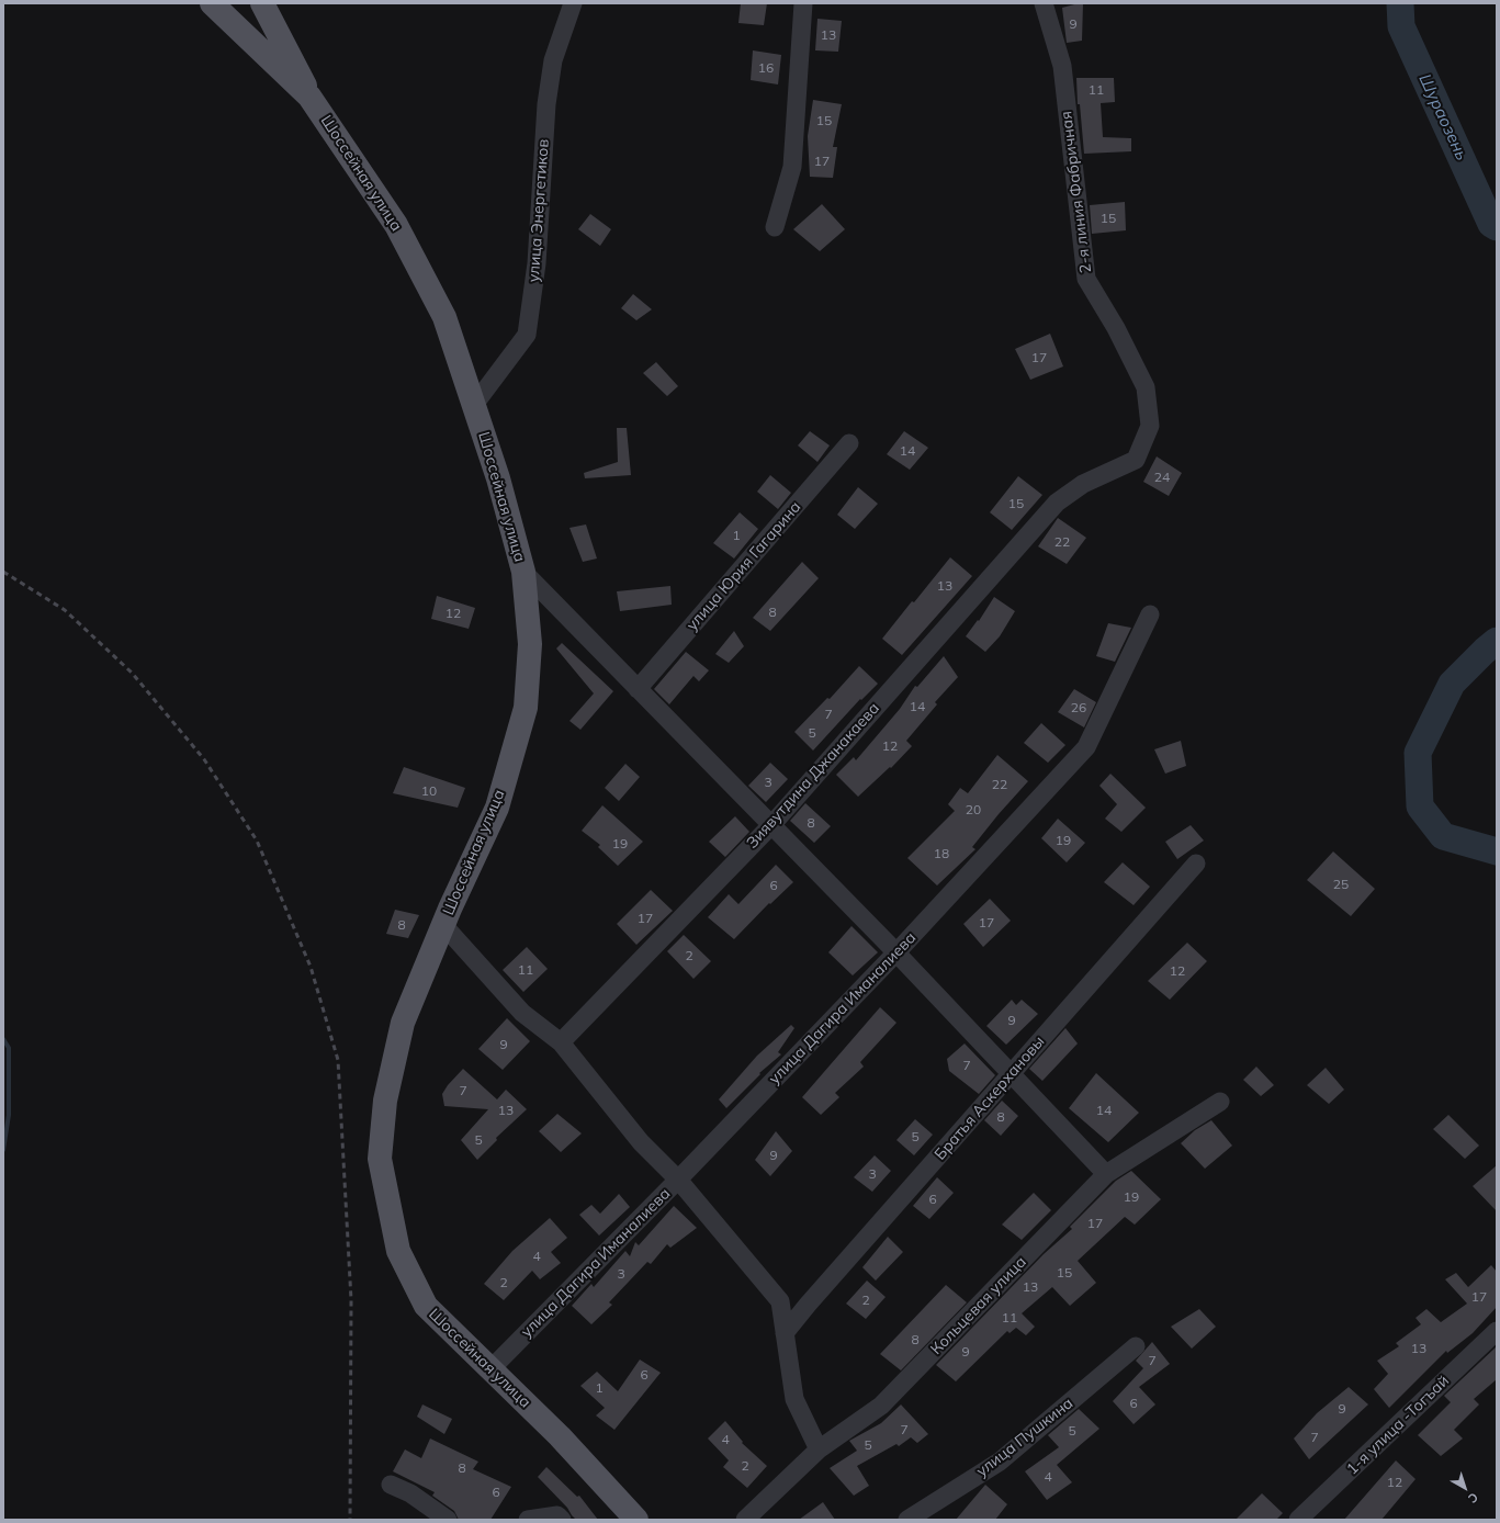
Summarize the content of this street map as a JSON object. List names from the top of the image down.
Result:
{
  "streets": {
    "main road": ["Шоссейная улица"],
    "street": [
      "2-я линия Фабричная",
      "улица Энергетиков",
      "улица Юрия Гагарина",
      "Зиявутдина Джанакаева",
      "улица Дагира Иманалиева",
      "Братья Аскерхановы",
      "Кольцевая улица",
      "1-я улица -Тогъай",
      "улица Пушкина"
    ]
  },
  "crossings": [
    ["Шоссейная улица", "улица Энергетиков"],
    ["Шоссейная улица", "улица Дагира Иманалиева"],
    ["2-я линия Фабричная", "Зиявутдина Джанакаева"]
  ],
  "water": ["Шураозень"],
  "house_numbers": [
    "9",
    "13",
    "16",
    "11",
    "15",
    "17",
    "15",
    "17",
    "14",
    "24",
    "15",
    "1",
    "22",
    "13",
    "8",
    "12",
    "14",
    "26",
    "7",
    "5",
    "12",
    "3",
    "22",
    "10",
    "20",
    "8",
    "19",
    "19",
    "18",
    "25",
    "6",
    "17",
    "17",
    "8",
    "2",
    "11",
    "12",
    "9",
    "9",
    "7",
    "7",
    "13",
    "14",
    "8",
    "5",
    "5",
    "9",
    "3",
    "19",
    "6",
    "17",
    "4",
    "15",
    "3",
    "2",
    "13",
    "17",
    "2",
    "11",
    "8",
    "13",
    "9",
    "7",
    "6",
    "1",
    "6",
    "9",
    "7",
    "5",
    "7",
    "4",
    "5",
    "2",
    "8",
    "4",
    "12",
    "6"
  ],
  "north": "bottom right"
}
